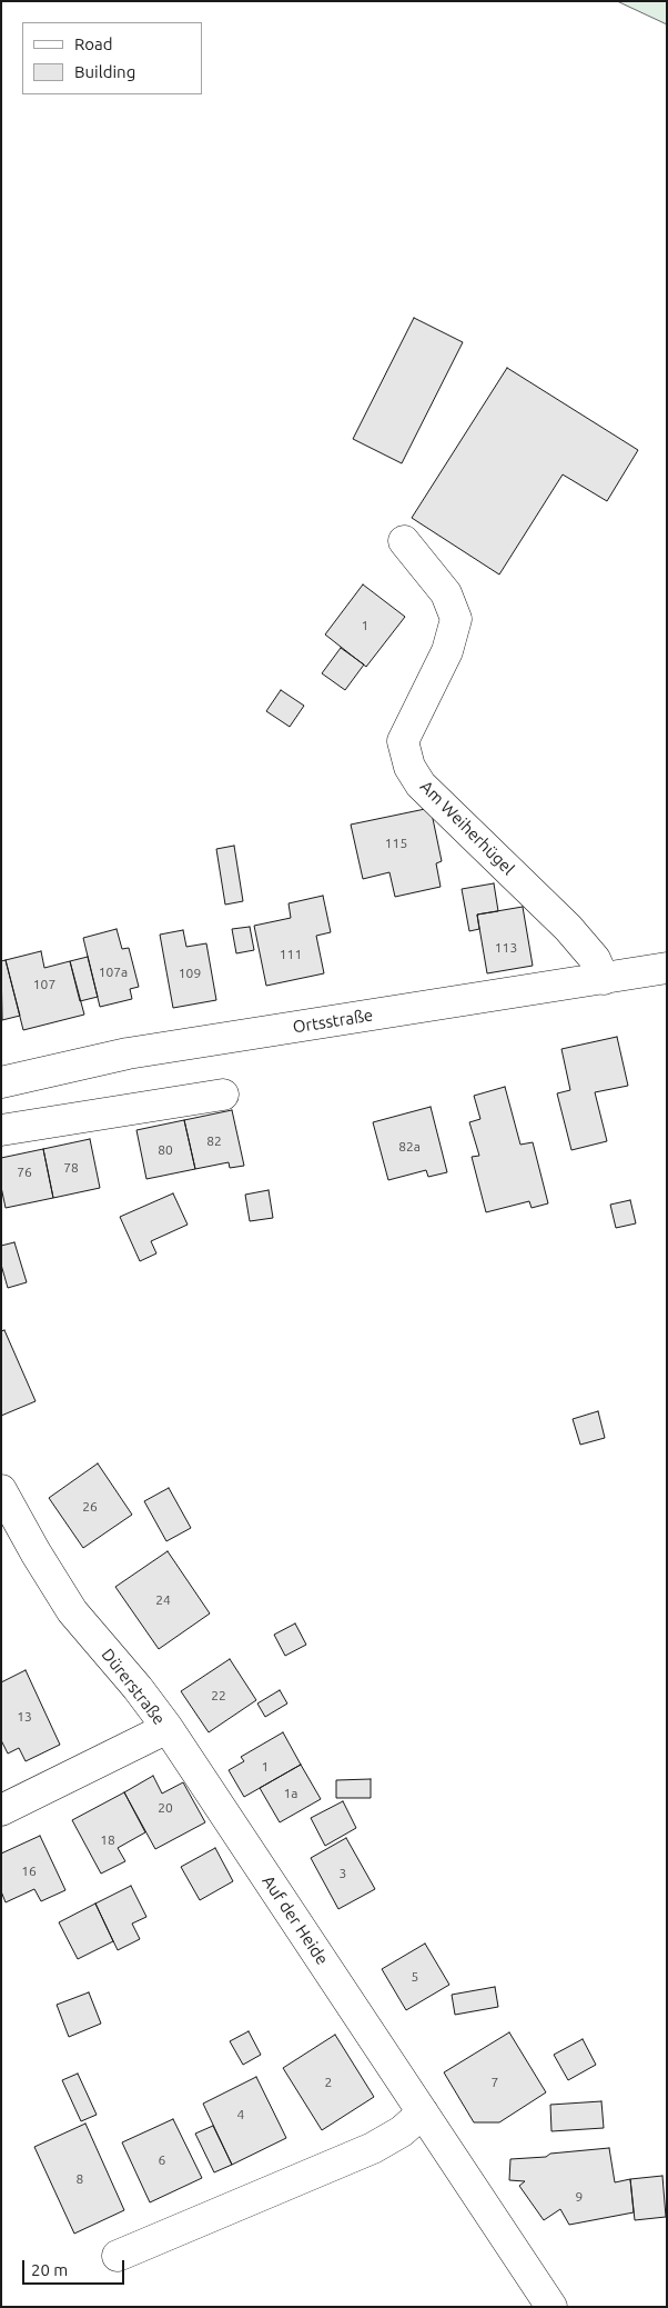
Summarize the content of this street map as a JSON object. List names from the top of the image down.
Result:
{
  "streets": {
    "street": [
      "Am Weiherhügel",
      "Ortsstraße",
      "Dürerstraße",
      "Auf der Heide"
    ]
  },
  "crossings": [
    ["Am Weiherhügel", "Ortsstraße"],
    ["Dürerstraße", "Auf der Heide"]
  ],
  "house_numbers": [
    "1",
    "115",
    "113",
    "111",
    "107a",
    "109",
    "107",
    "82",
    "82a",
    "80",
    "78",
    "76",
    "26",
    "24",
    "22",
    "13",
    "1",
    "1a",
    "20",
    "18",
    "16",
    "3",
    "5",
    "2",
    "7",
    "4",
    "6",
    "8",
    "9"
  ],
  "legend": ["Road", "Building"],
  "scale_bar": "20 m"
}
